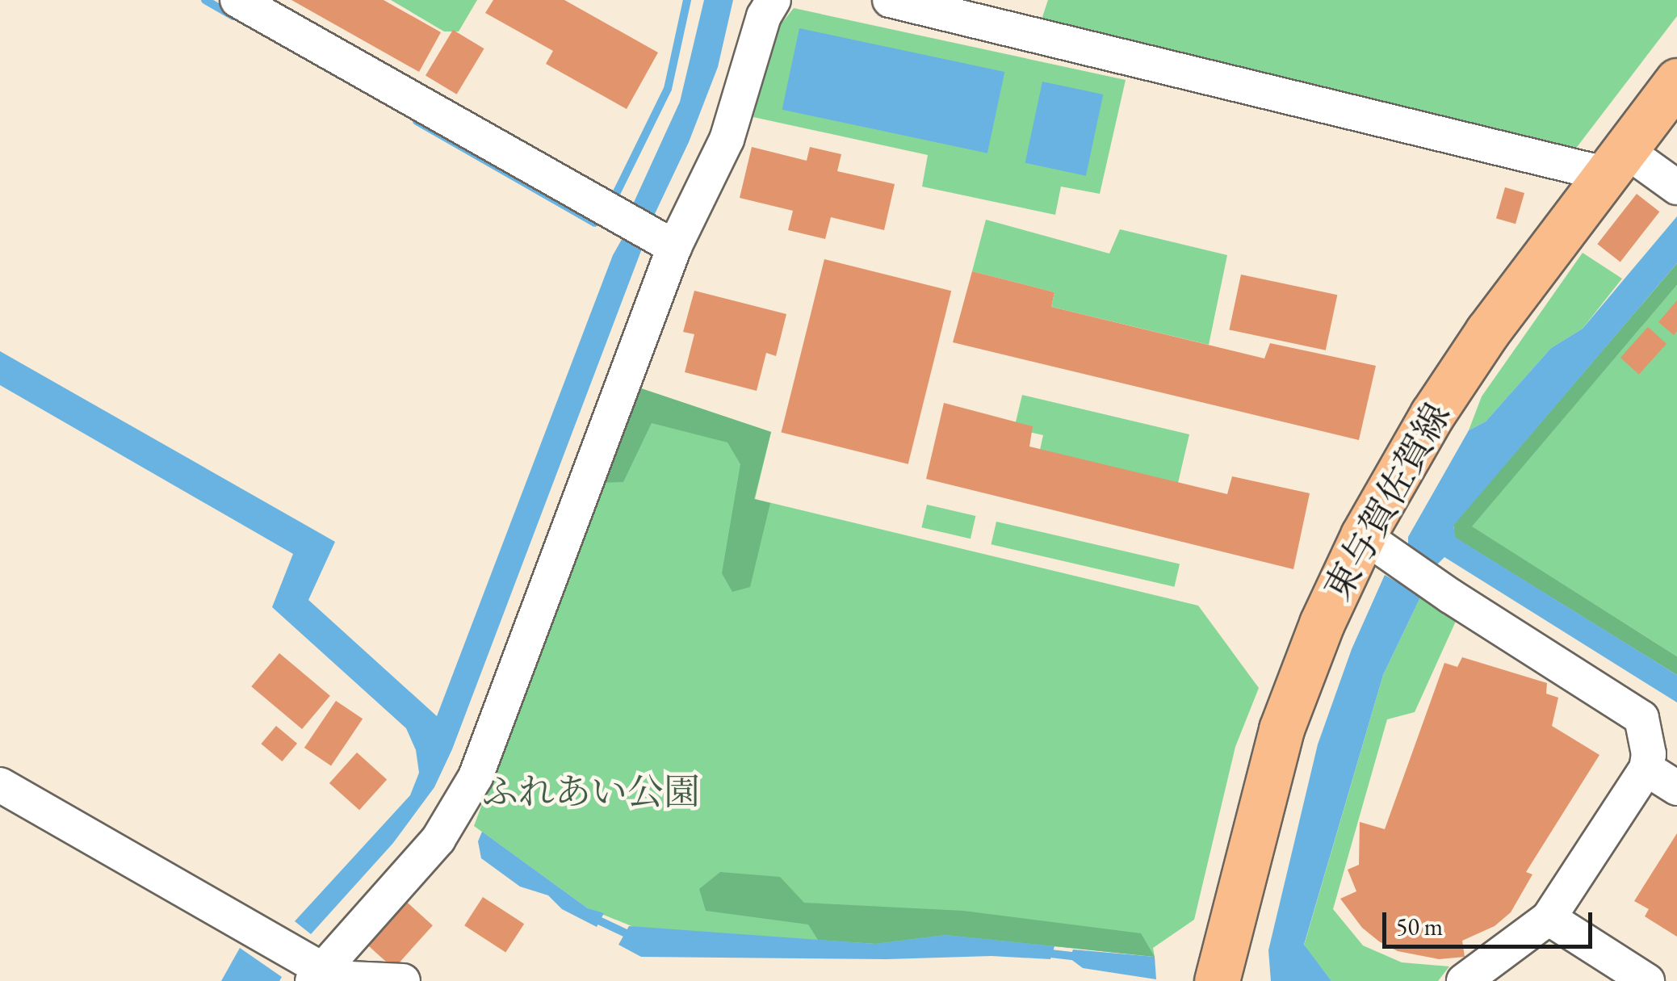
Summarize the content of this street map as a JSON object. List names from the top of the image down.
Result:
{
  "streets": {
    "main road": ["東与賀佐賀線"]
  },
  "parks": ["ふれあい公園"],
  "scale_bar": "50 m"
}
